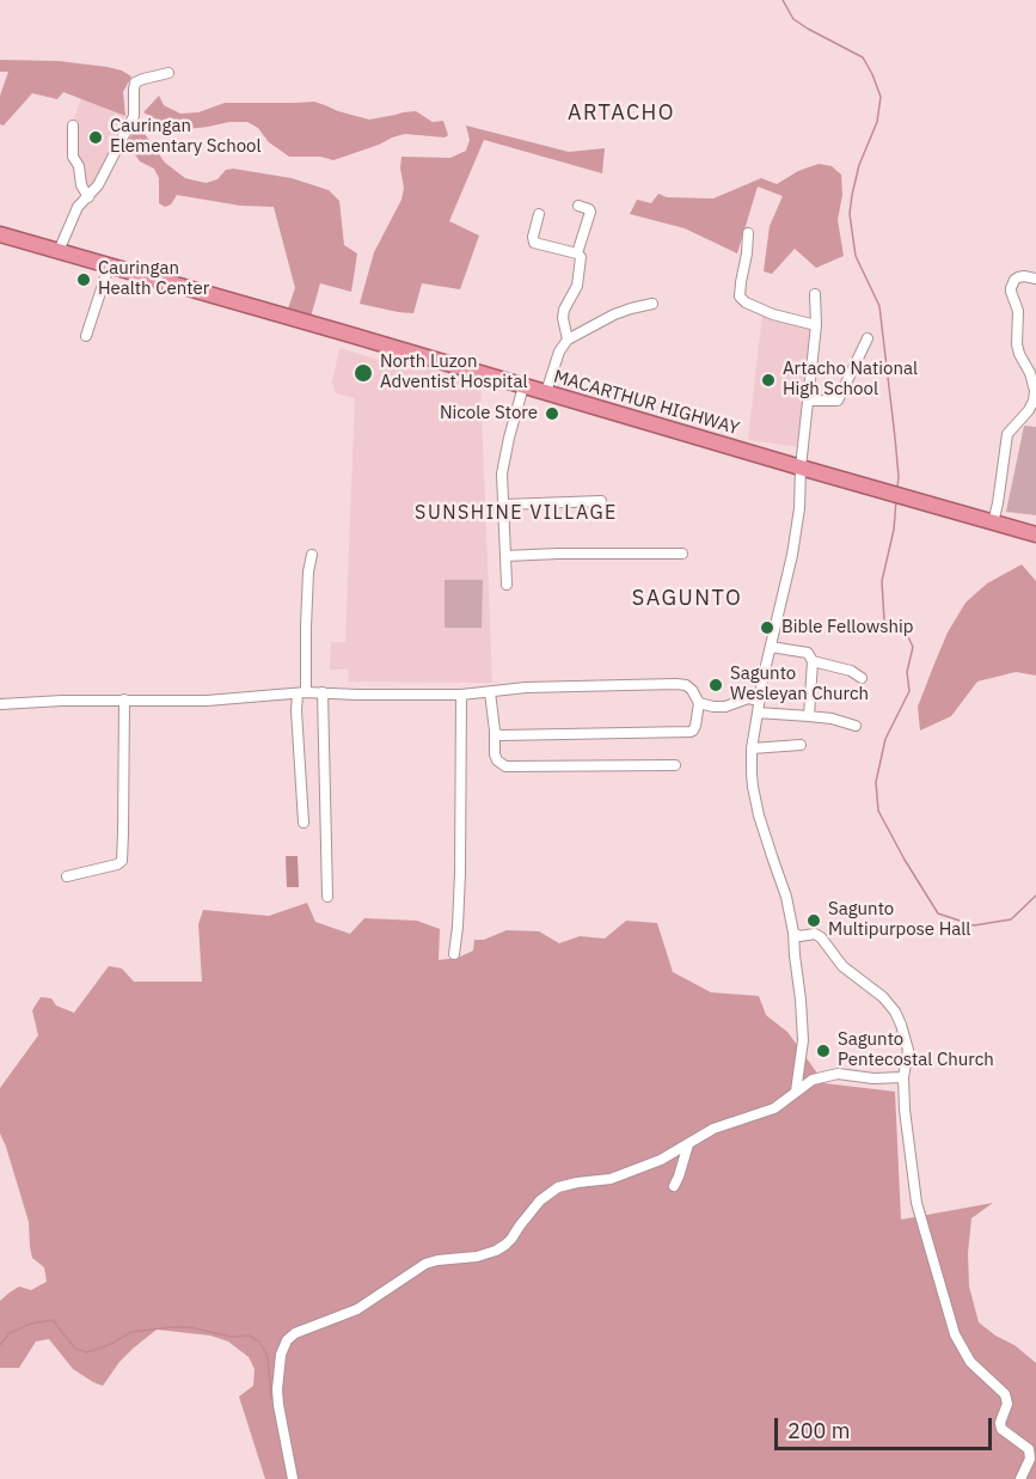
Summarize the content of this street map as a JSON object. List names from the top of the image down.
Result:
{
  "streets": {
    "highway": ["MACARTHUR HIGHWAY"]
  },
  "districts": ["ARTACHO", "SUNSHINE VILLAGE", "SAGUNTO"],
  "places": [
    "Cauringan Elementary School",
    "Cauringan Health Center",
    "North Luzon Adventist Hospital",
    "Artacho National High School",
    "Nicole Store",
    "Bible Fellowship",
    "Sagunto Wesleyan Church",
    "Sagunto Multipurpose Hall",
    "Sagunto Pentecostal Church"
  ],
  "scale_bar": "200 m"
}
